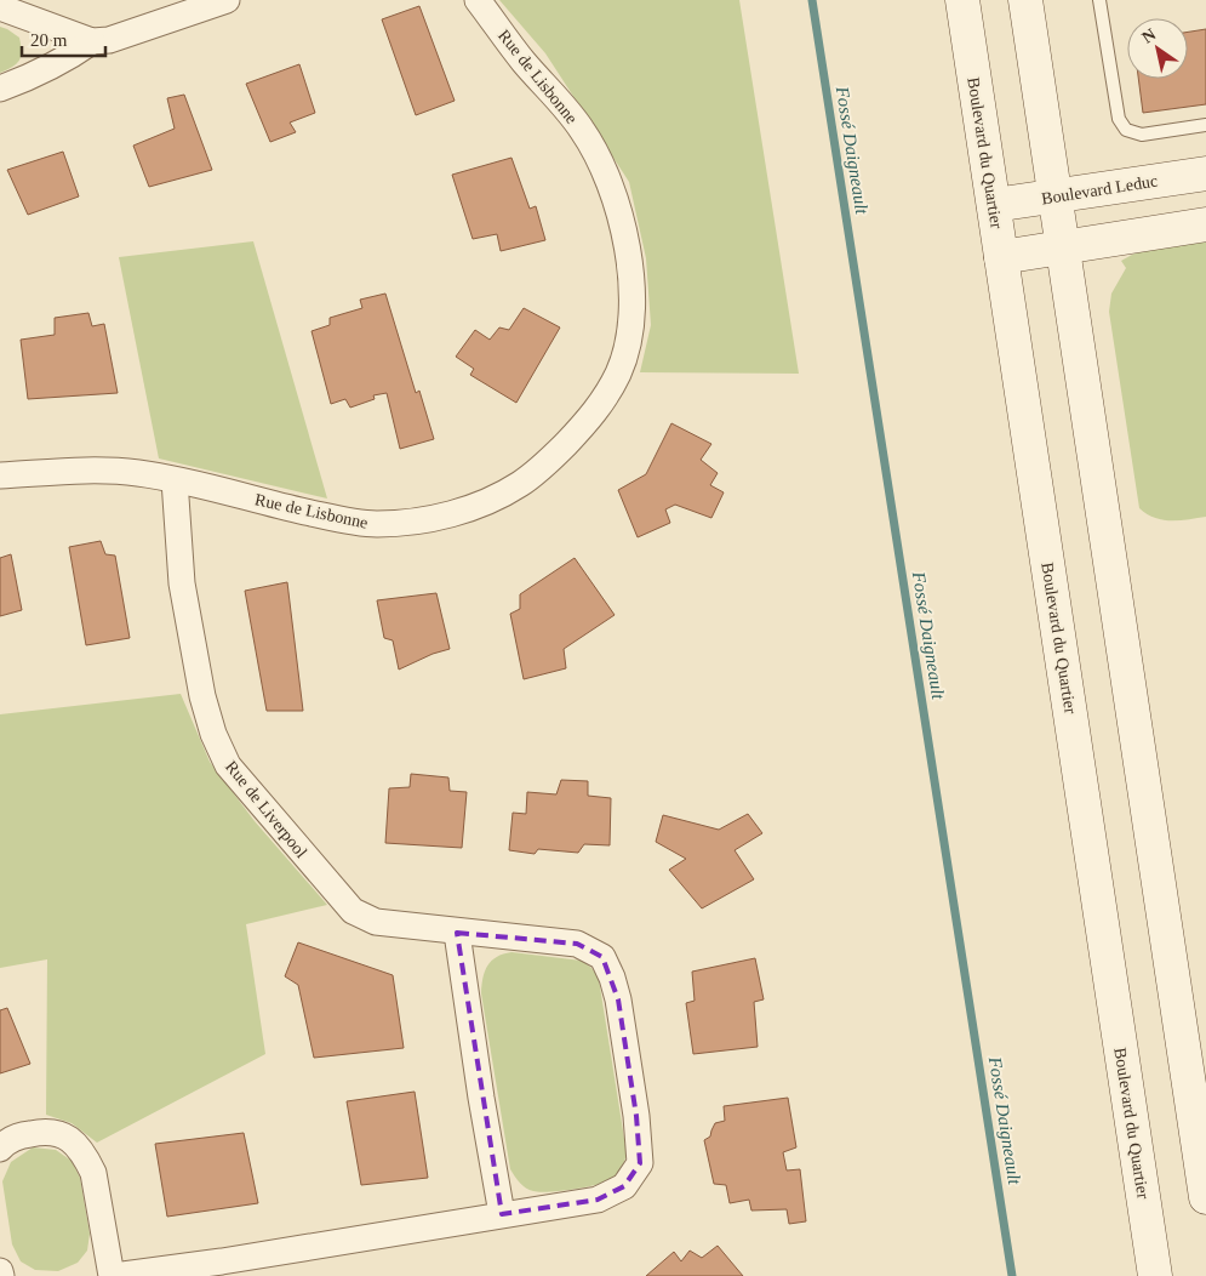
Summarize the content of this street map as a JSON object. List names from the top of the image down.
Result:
{
  "streets": {
    "main road": ["Boulevard du Quartier", "Boulevard Leduc"],
    "street": ["Rue de Lisbonne", "Rue de Liverpool"]
  },
  "crossings": [
    ["Rue de Lisbonne", "Rue de Liverpool"],
    ["Boulevard du Quartier", "Boulevard Leduc"]
  ],
  "water": ["Fossé Daigneault"],
  "scale_bar": "20 m",
  "north": "top left"
}
